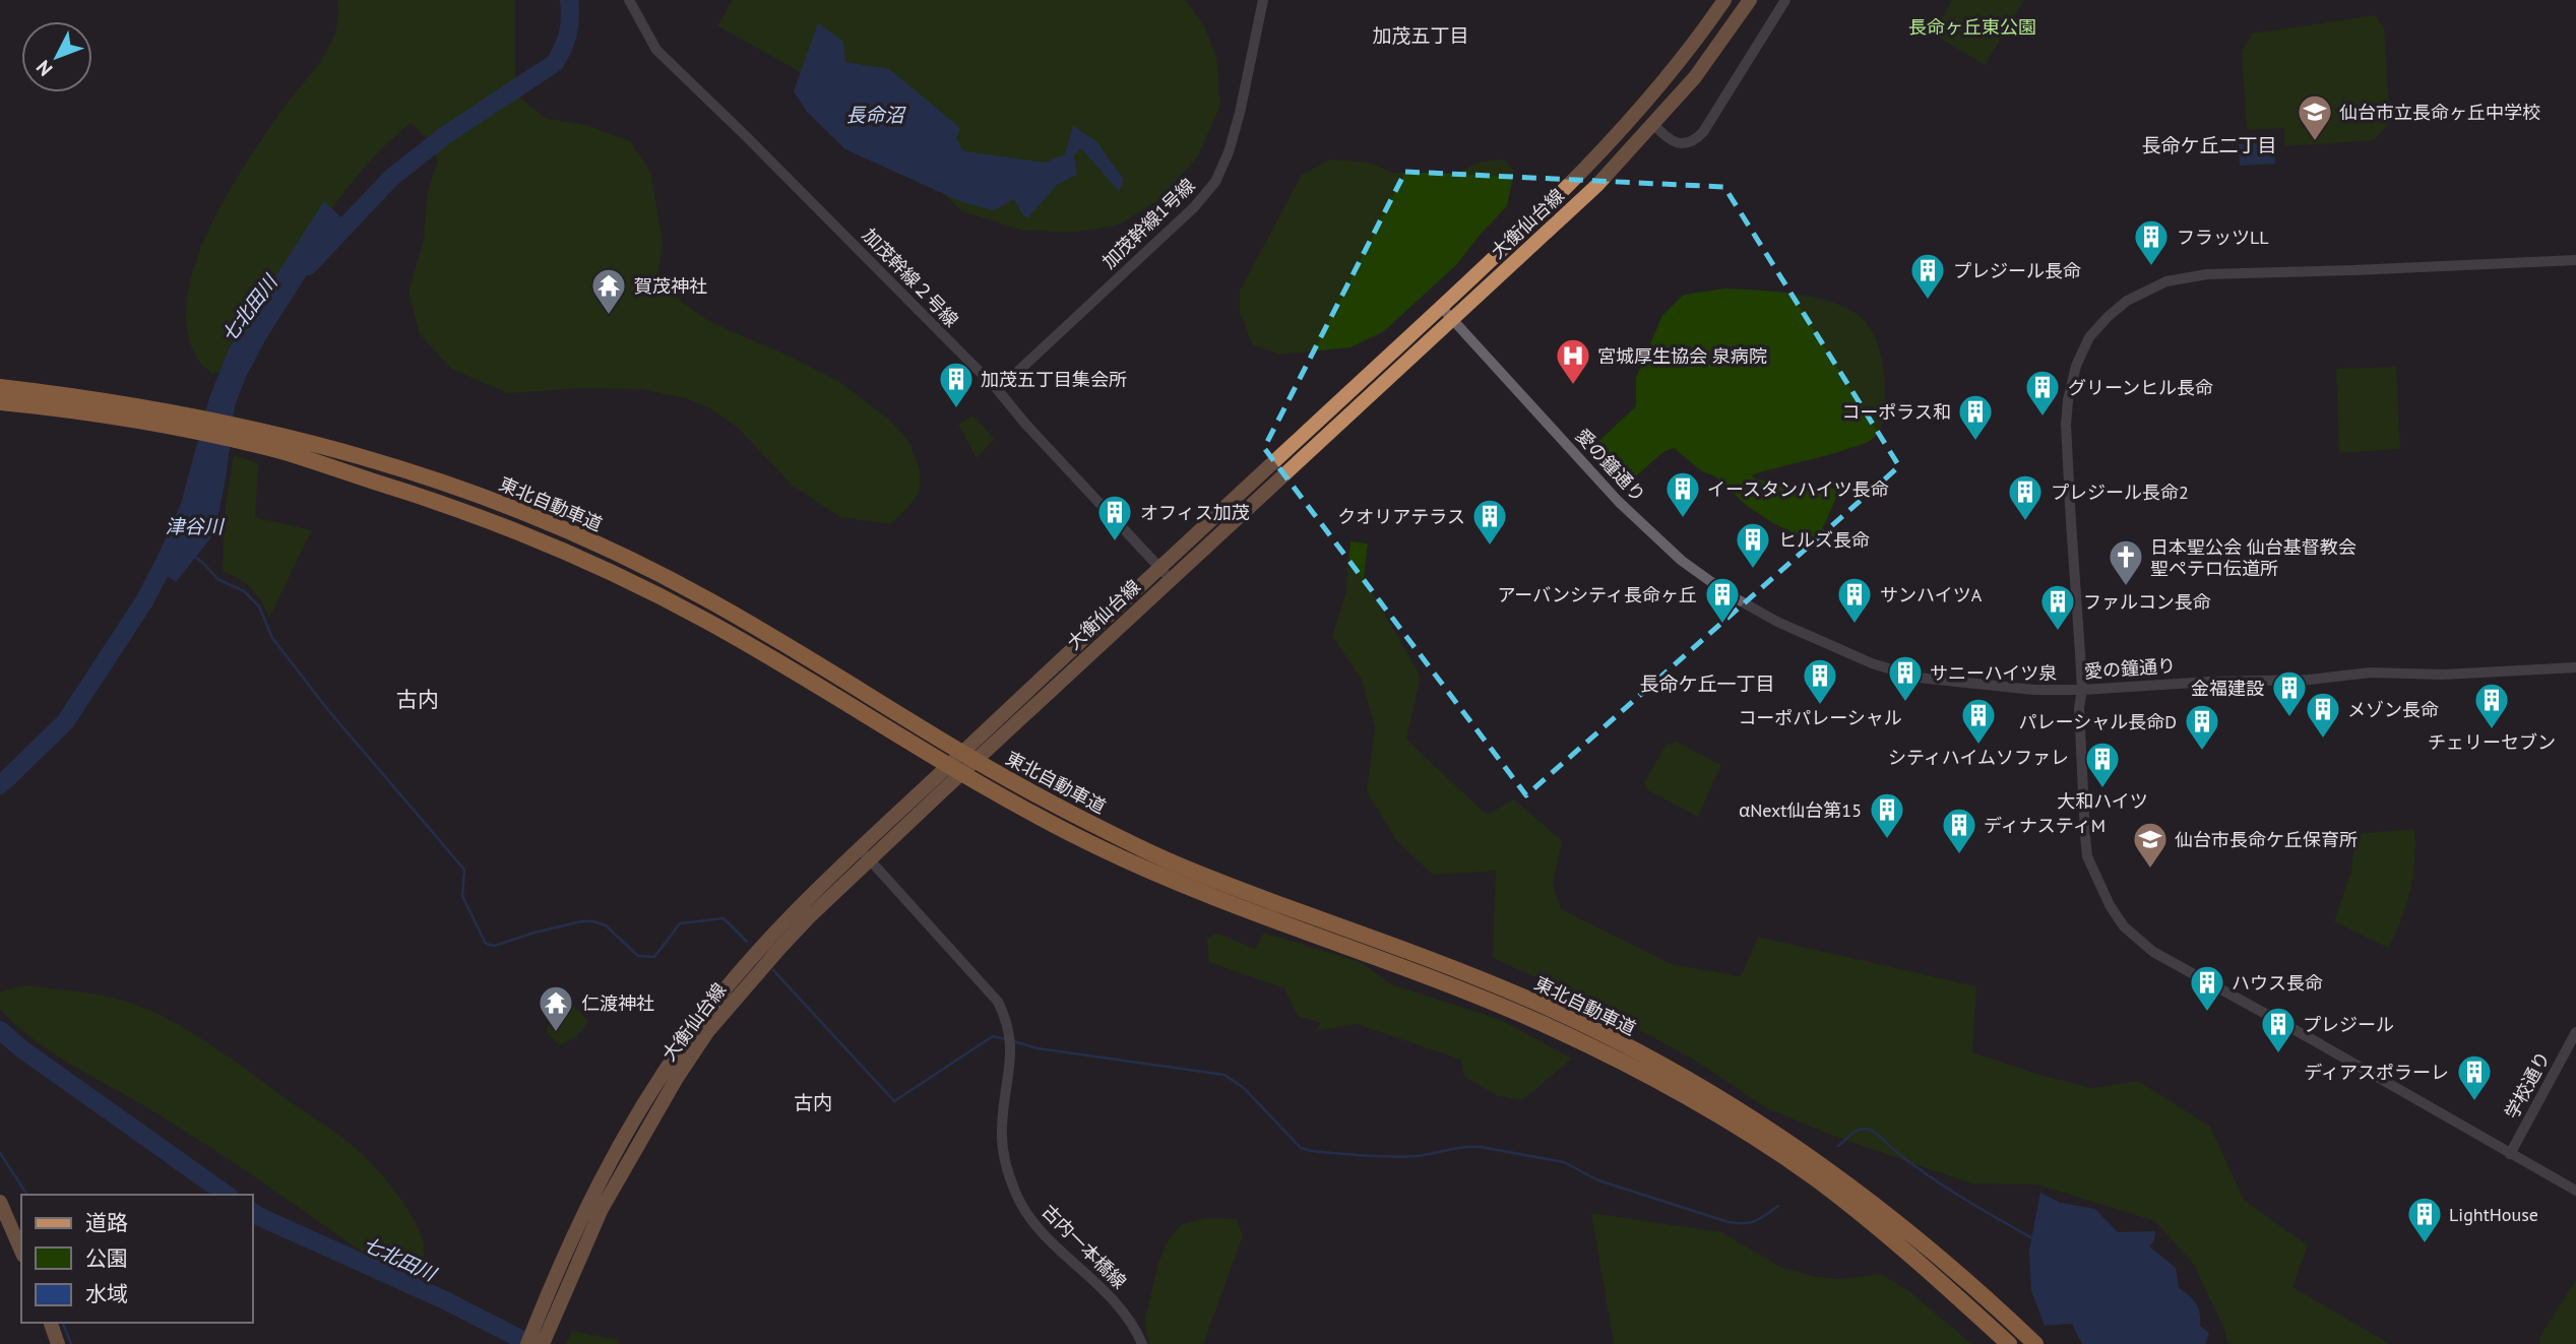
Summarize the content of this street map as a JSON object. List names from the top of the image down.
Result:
{
  "streets": {
    "highway": ["東北自動車道"],
    "main road": ["大衡仙台線"],
    "street": [
      "加茂幹線1号線",
      "加茂幹線２号線",
      "愛の鐘通り",
      "学校通り",
      "古内一本橋線"
    ]
  },
  "crossings": [
    ["加茂幹線1号線", "加茂幹線２号線"],
    ["大衡仙台線", "加茂幹線２号線"],
    ["大衡仙台線", "愛の鐘通り"],
    ["大衡仙台線", "古内一本橋線"]
  ],
  "districts": [
    "加茂五丁目",
    "長命ケ丘二丁目",
    "長命ケ丘一丁目",
    "古内",
    "古内"
  ],
  "water": ["長命沼", "七北田川", "津谷川"],
  "parks": ["長命ヶ丘東公園"],
  "places": {
    "school or university": ["仙台市立長命ヶ丘中学校", "仙台市長命ケ丘保育所"],
    "building": [
      "フラッツLL",
      "プレジール長命",
      "加茂五丁目集会所",
      "グリーンヒル長命",
      "コーポラス和",
      "イースタンハイツ長命",
      "プレジール長命2",
      "オフィス加茂",
      "クオリアテラス",
      "ヒルズ長命",
      "アーバンシティ長命ヶ丘",
      "サンハイツA",
      "ファルコン長命",
      "サニーハイツ泉",
      "コーポパレーシャル",
      "金福建設",
      "チェリーセブン",
      "メゾン長命",
      "シティハイムソファレ",
      "パレーシャル長命D",
      "大和ハイツ",
      "αNext仙台第15",
      "ディナスティM",
      "ハウス長命",
      "プレジール",
      "ディアスポラーレ",
      "LightHouse"
    ],
    "temple": ["賀茂神社", "仁渡神社"],
    "hospital": ["宮城厚生協会 泉病院"],
    "church": ["日本聖公会 仙台基督教会 聖ペテロ伝道所"]
  },
  "legend": ["道路", "公園", "水域"],
  "north": "bottom left"
}
